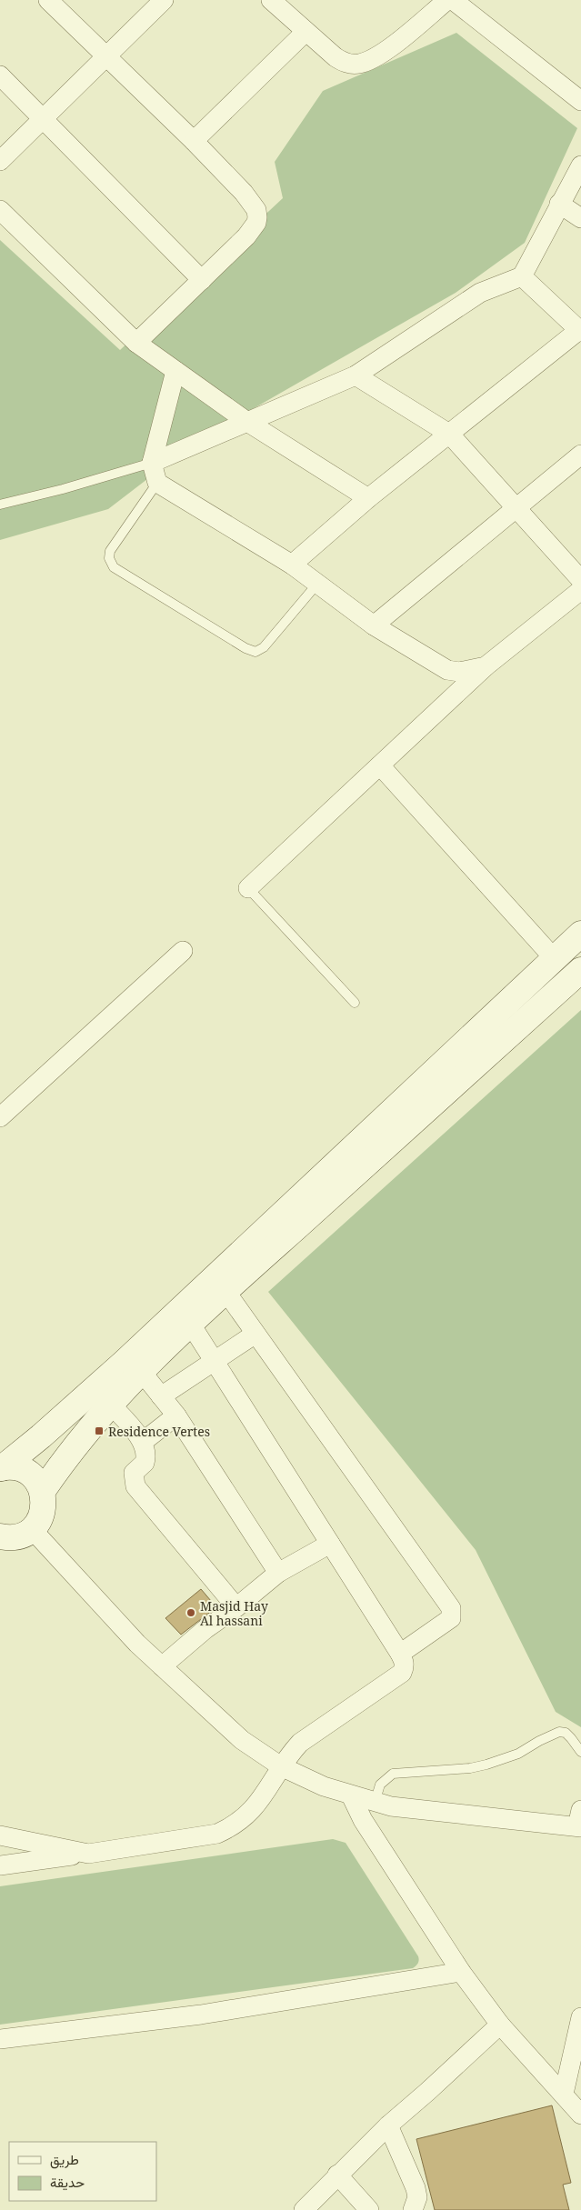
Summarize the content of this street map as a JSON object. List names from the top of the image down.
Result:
{
  "places": {
    "transit": ["Residence Vertes"],
    "other": ["Masjid Hay Al hassani"]
  },
  "legend": ["طريق", "حديقة"]
}
